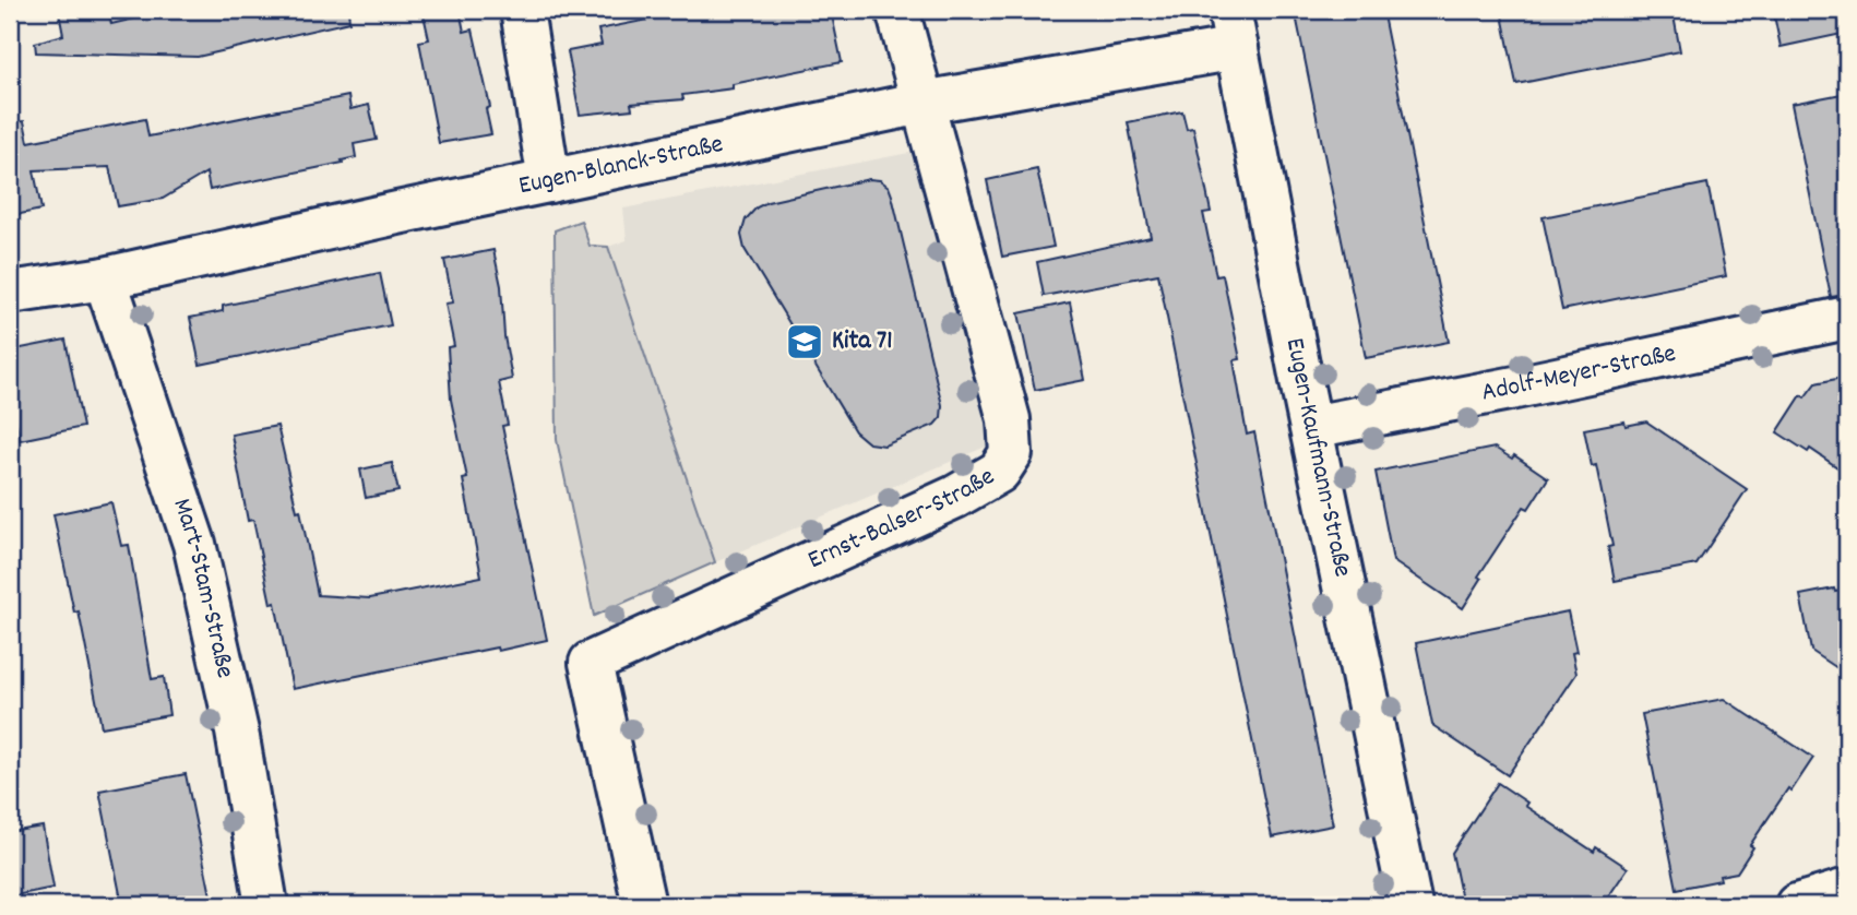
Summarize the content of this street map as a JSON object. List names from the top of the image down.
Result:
{
  "streets": {
    "street": [
      "Eugen-Blanck-Straße",
      "Adolf-Meyer-Straße",
      "Eugen-Kaufmann-Straße",
      "Ernst-Balser-Straße",
      "Mart-Stam-Straße"
    ]
  },
  "crossings": [
    ["Eugen-Blanck-Straße", "Eugen-Kaufmann-Straße"],
    ["Eugen-Blanck-Straße", "Ernst-Balser-Straße"],
    ["Eugen-Blanck-Straße", "Mart-Stam-Straße"],
    ["Adolf-Meyer-Straße", "Eugen-Kaufmann-Straße"]
  ],
  "places": {
    "school or university": ["Kita 71"]
  }
}
